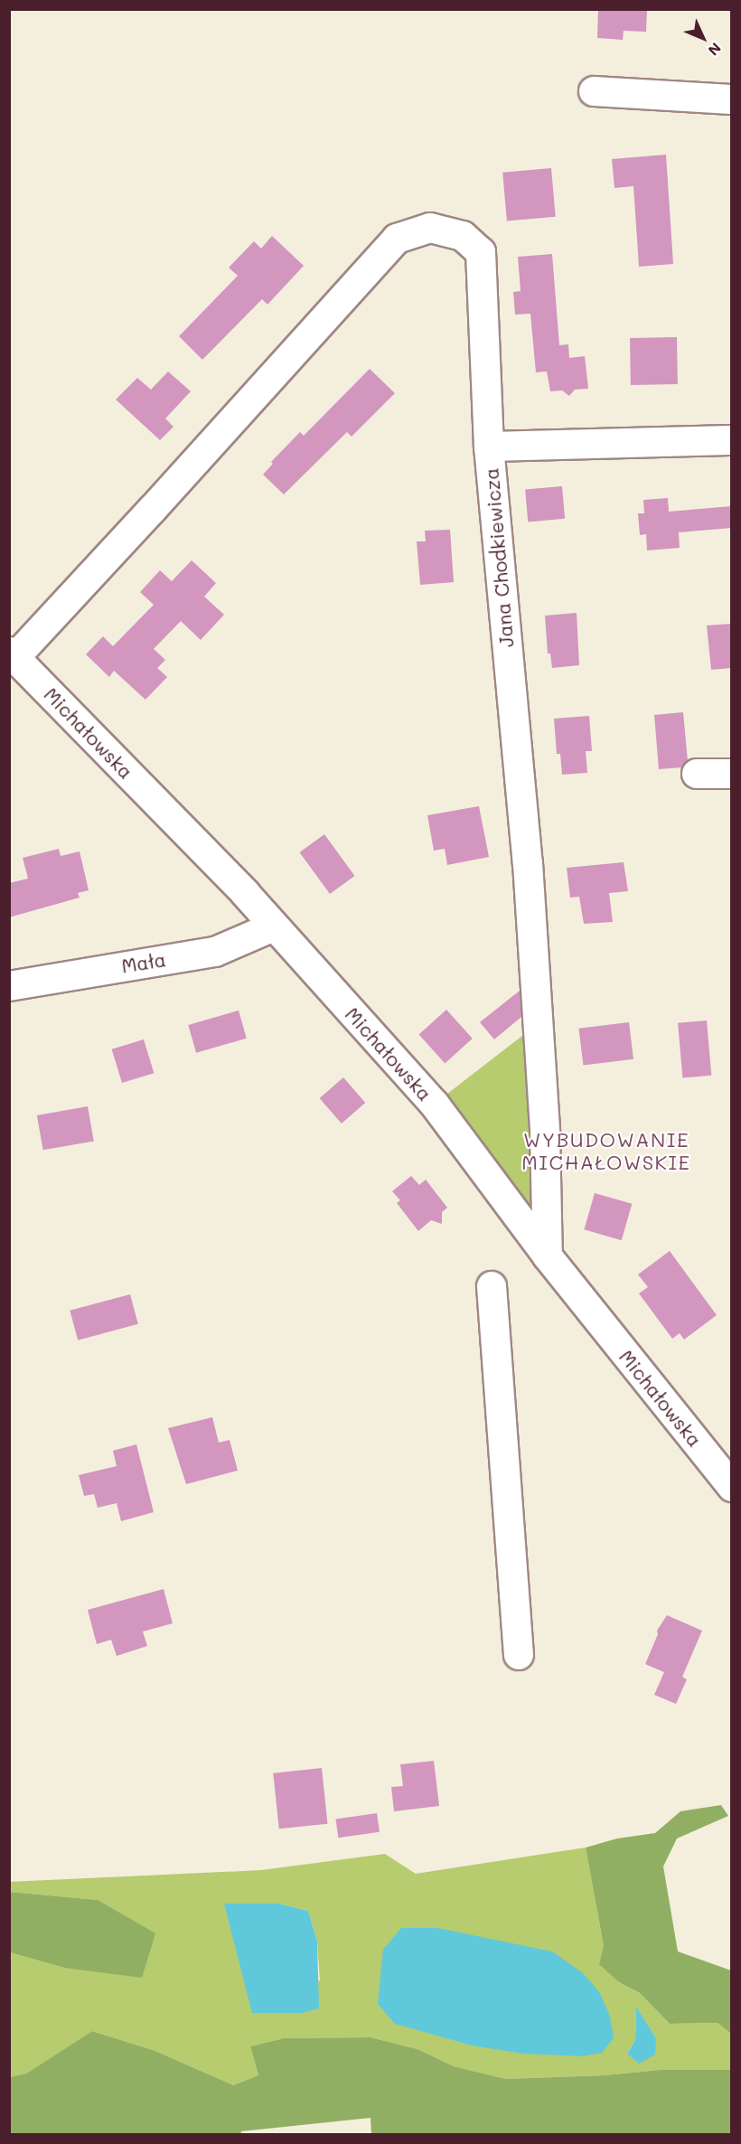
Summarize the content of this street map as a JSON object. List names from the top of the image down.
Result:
{
  "streets": {
    "street": ["Jana Chodkiewicza", "Michałowska", "Mała"]
  },
  "crossings": [
    ["Jana Chodkiewicza", "Michałowska"],
    ["Michałowska", "Mała"]
  ],
  "districts": ["WYBUDOWANIE MICHAŁOWSKIE"],
  "north": "bottom right"
}
